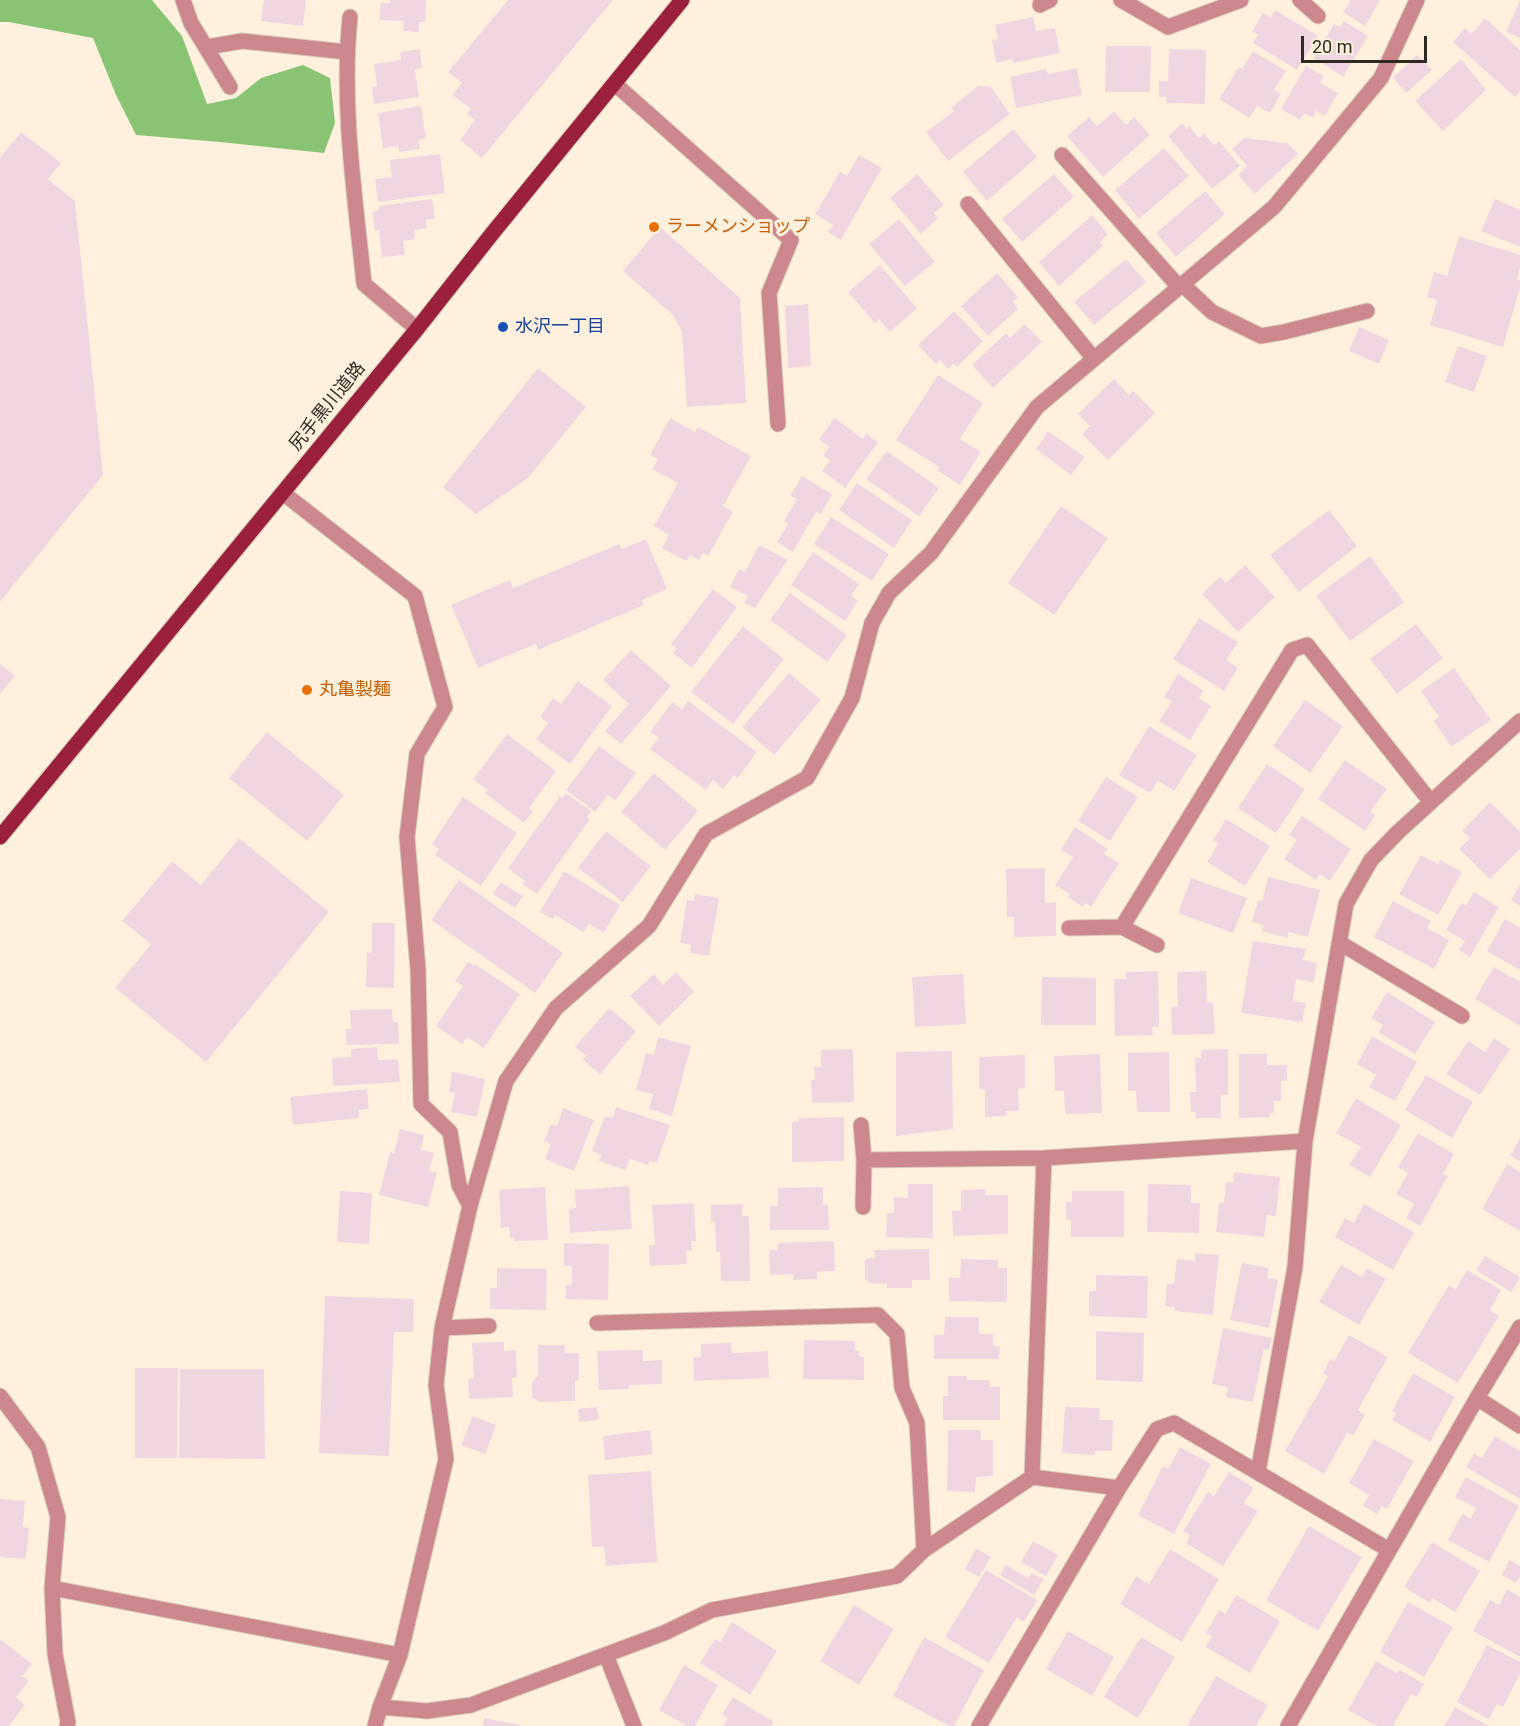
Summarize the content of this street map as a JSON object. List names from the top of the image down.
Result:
{
  "streets": {
    "main road": ["尻手黒川道路"]
  },
  "places": ["ラーメンショップ", "水沢一丁目", "丸亀製麺"],
  "scale_bar": "20 m"
}
